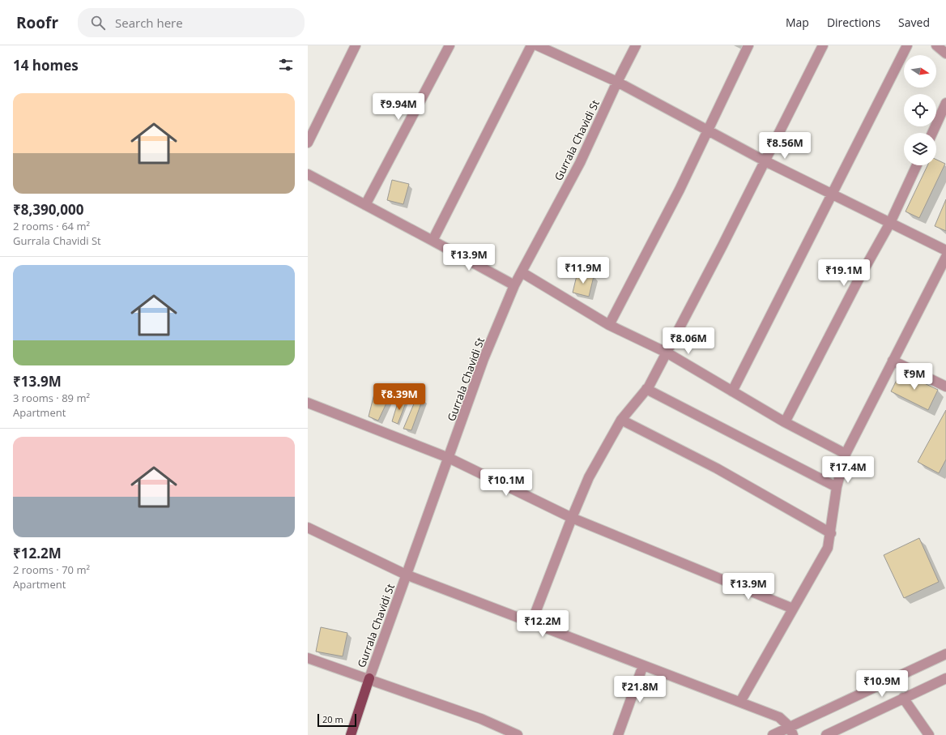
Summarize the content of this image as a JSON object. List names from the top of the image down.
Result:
{
  "streets": {
    "main road": ["Gurrala Chavidi St"]
  },
  "scale_bar": "20 m",
  "north": "right",
  "page": {
    "header": "Roofr",
    "search": "Search here",
    "nav": ["Map", "Directions", "Saved"],
    "heading": "14 homes",
    "list": [
      {
        "name": "₹8,390,000",
        "note": "2 rooms · 64 m² · Gurrala Chavidi St"
      },
      {
        "name": "₹13.9M",
        "note": "3 rooms · 89 m² · Apartment"
      },
      {
        "name": "₹12.2M",
        "note": "2 rooms · 70 m² · Apartment"
      }
    ],
    "price": [
      "₹9.94M",
      "₹8.56M",
      "₹13.9M",
      "₹11.9M",
      "₹19.1M",
      "₹8.06M",
      "₹9M",
      "₹8.39M",
      "₹17.4M",
      "₹10.1M",
      "₹13.9M",
      "₹12.2M",
      "₹10.9M",
      "₹21.8M"
    ],
    "scale": "20 m"
  }
}
